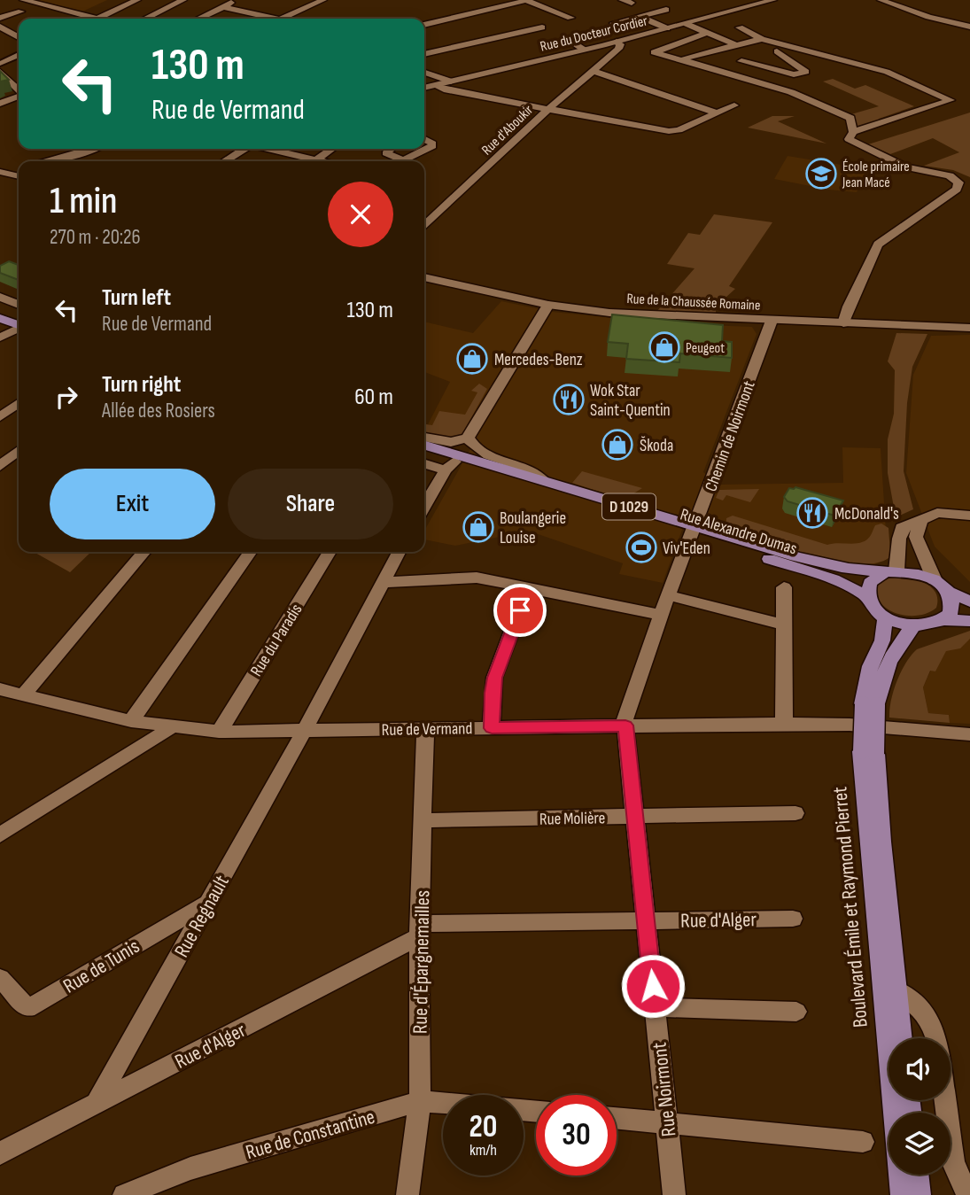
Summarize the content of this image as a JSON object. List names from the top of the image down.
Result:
{
  "streets": {
    "main road": ["D 1029", "Rue Alexandre Dumas", "Boulevard Émile et Raymond Pierret"],
    "street": [
      "Rue du Docteur Cordier",
      "Rue d'Aboukir",
      "Rue de la Chaussée Romaine",
      "Chemin de Noirmont",
      "Rue du Paradis",
      "Rue de Vermand",
      "Rue Molière",
      "Rue Regnault",
      "Rue d'Alger",
      "Rue d'Épargnemailles",
      "Rue de Tunis",
      "Rue Noirmont",
      "Rue de Constantine"
    ]
  },
  "crossings": [
    ["Rue du Docteur Cordier", "Rue d'Aboukir"],
    ["Rue de la Chaussée Romaine", "Chemin de Noirmont"],
    ["Chemin de Noirmont", "D 1029"],
    ["Chemin de Noirmont", "Rue Alexandre Dumas"],
    ["Chemin de Noirmont", "Rue de Vermand"],
    ["Chemin de Noirmont", "Rue Noirmont"],
    ["D 1029", "Rue Alexandre Dumas"],
    ["D 1029", "Boulevard Émile et Raymond Pierret"],
    ["Rue Alexandre Dumas", "Boulevard Émile et Raymond Pierret"],
    ["Rue du Paradis", "Rue de Vermand"],
    ["Rue de Vermand", "Rue Regnault"],
    ["Rue de Vermand", "Rue d'Épargnemailles"],
    ["Rue de Vermand", "Rue Noirmont"],
    ["Rue Molière", "Rue d'Épargnemailles"],
    ["Rue Molière", "Rue Noirmont"],
    ["Rue Regnault", "Rue d'Alger"],
    ["Rue Regnault", "Rue de Tunis"],
    ["Rue d'Alger", "Rue d'Épargnemailles"],
    ["Rue d'Alger", "Rue Noirmont"],
    ["Rue d'Épargnemailles", "Rue de Constantine"]
  ],
  "places": {
    "school or university": ["École primaire Jean Macé"],
    "shop": [
      "Peugeot",
      "Mercedes-Benz",
      "Škoda",
      "Boulangerie Louise"
    ],
    "restaurant": ["Wok Star Saint-Quentin", "McDonald's"],
    "sports": ["Viv'Eden"]
  },
  "page": {
    "turn": ["130 m", "Rue de Vermand"],
    "heading": ["1 min", "270 m · 20:26"],
    "list": [
      {
        "name": "Turn left",
        "note": "Rue de Vermand",
        "value": "130 m"
      },
      {
        "name": "Turn right",
        "note": "Allée des Rosiers",
        "value": "60 m"
      }
    ],
    "buttons": ["Exit", "Share"],
    "speed": "20 km/h",
    "limit": "30"
  }
}
